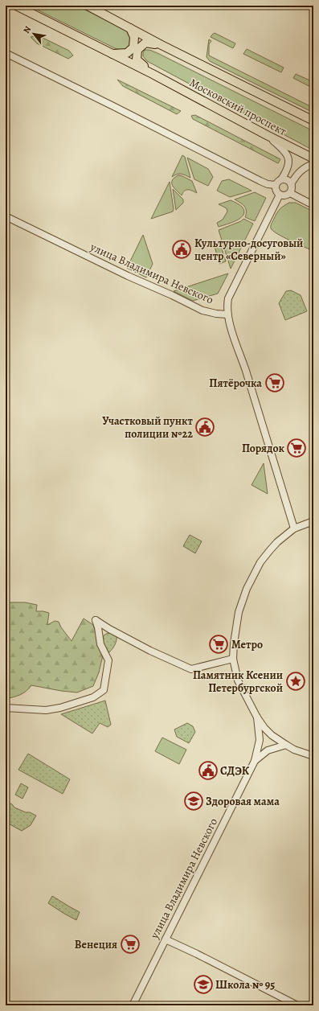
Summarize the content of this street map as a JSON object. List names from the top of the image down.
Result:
{
  "streets": {
    "main road": ["Московский проспект"],
    "street": ["улица Владимира Невского"]
  },
  "places": {
    "public building": ["Культурно-досуговый центр «Северный»", "Участковый пункт полиции №22", "СДЭК"],
    "supermarket": [
      "Пятёрочка",
      "Порядок",
      "Метро",
      "Венеция"
    ],
    "place": ["Памятник Ксении Петербургской"],
    "school or university": ["Здоровая мама", "Школа № 95"]
  },
  "north": "top left"
}
